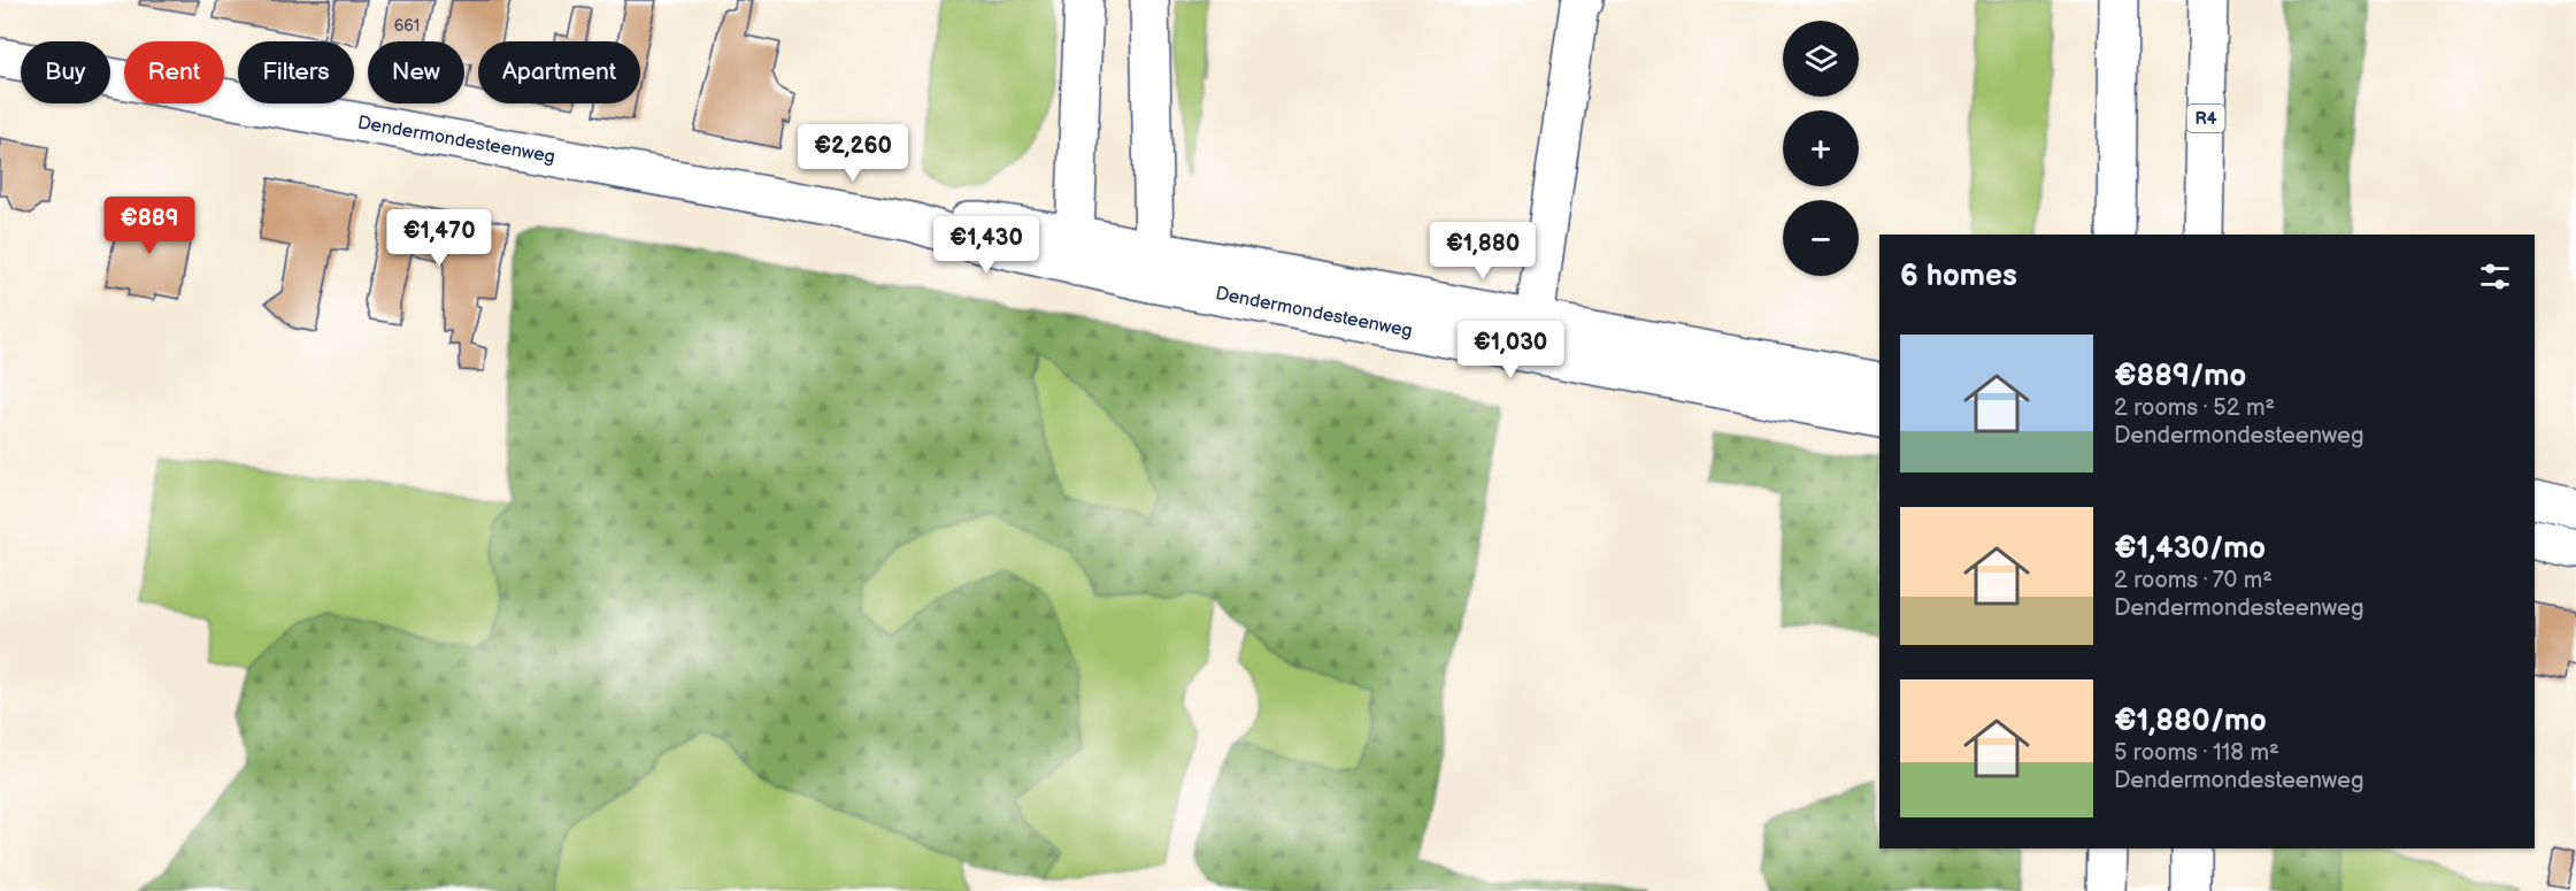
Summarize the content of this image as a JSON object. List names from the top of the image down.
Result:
{
  "streets": {
    "main road": ["R4", "Dendermondesteenweg"]
  },
  "house_numbers": ["661"],
  "page": {
    "map_buttons": ["+", "−"],
    "chip": [
      "Buy",
      "Rent",
      "Filters",
      "New",
      "Apartment"
    ],
    "price": [
      "€2,260",
      "€889",
      "€1,470",
      "€1,430",
      "€1,880",
      "€1,030"
    ],
    "heading": "6 homes",
    "list": [
      {
        "name": "€889/mo",
        "note": "2 rooms · 52 m² · Dendermondesteenweg"
      },
      {
        "name": "€1,430/mo",
        "note": "2 rooms · 70 m² · Dendermondesteenweg"
      },
      {
        "name": "€1,880/mo",
        "note": "5 rooms · 118 m² · Dendermondesteenweg"
      }
    ]
  }
}
